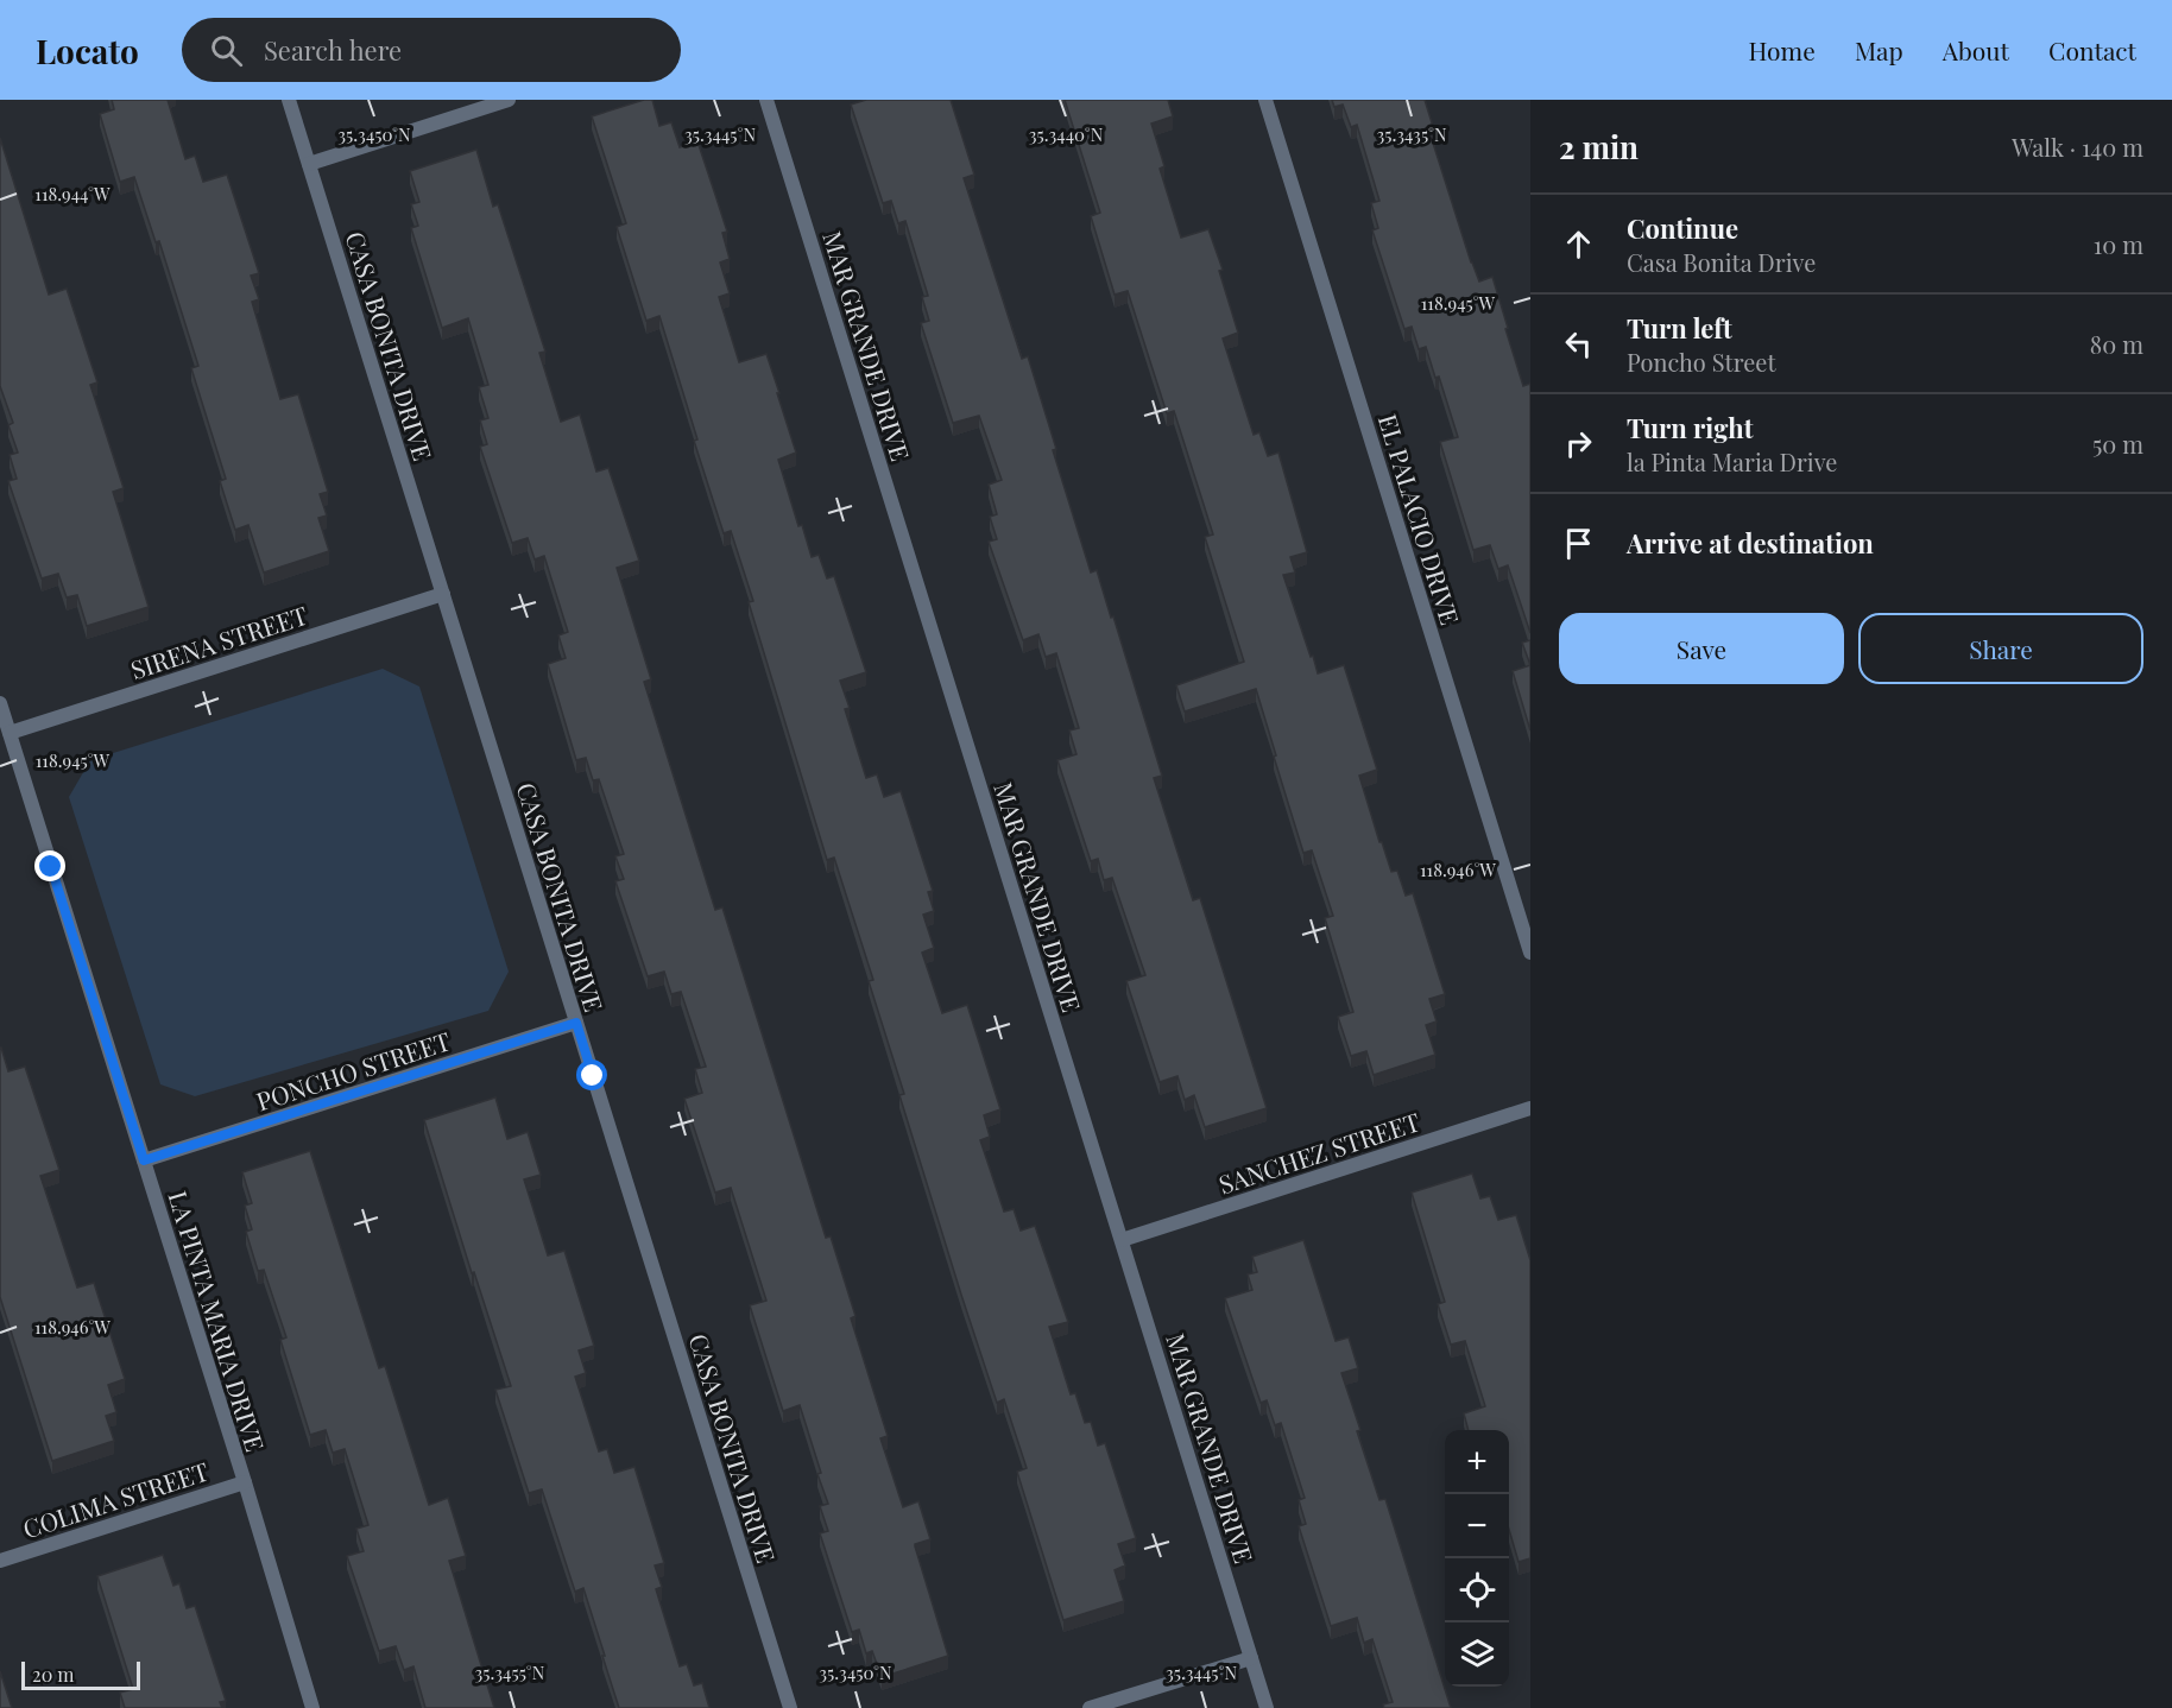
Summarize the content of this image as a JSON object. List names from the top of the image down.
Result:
{
  "streets": {
    "street": [
      "CASA BONITA DRIVE",
      "MAR GRANDE DRIVE",
      "EL PALACIO DRIVE",
      "SIRENA STREET",
      "PONCHO STREET",
      "SANCHEZ STREET",
      "LA PINTA MARIA DRIVE",
      "COLIMA STREET"
    ]
  },
  "crossings": [
    ["CASA BONITA DRIVE", "SIRENA STREET"],
    ["CASA BONITA DRIVE", "PONCHO STREET"],
    ["MAR GRANDE DRIVE", "SANCHEZ STREET"],
    ["SIRENA STREET", "LA PINTA MARIA DRIVE"],
    ["PONCHO STREET", "LA PINTA MARIA DRIVE"],
    ["LA PINTA MARIA DRIVE", "COLIMA STREET"]
  ],
  "scale_bar": "20 m",
  "page": {
    "header": "Locato",
    "search": "Search here",
    "nav": [
      "Home",
      "Map",
      "About",
      "Contact"
    ],
    "heading": ["2 min", "Walk · 140 m"],
    "list": [
      ["Continue", "Casa Bonita Drive", "10 m"],
      ["Turn left", "Poncho Street", "80 m"],
      ["Turn right", "la Pinta Maria Drive", "50 m"],
      "Arrive at destination"
    ],
    "buttons": ["Save", "Share"],
    "map_buttons": ["+", "−"],
    "scale": "20 m"
  },
  "coordinates": [
    "35.3450°N",
    "35.3445°N",
    "35.3440°N",
    "35.3435°N",
    "118.944°W",
    "118.945°W",
    "118.946°W",
    "35.3455°N"
  ]
}
